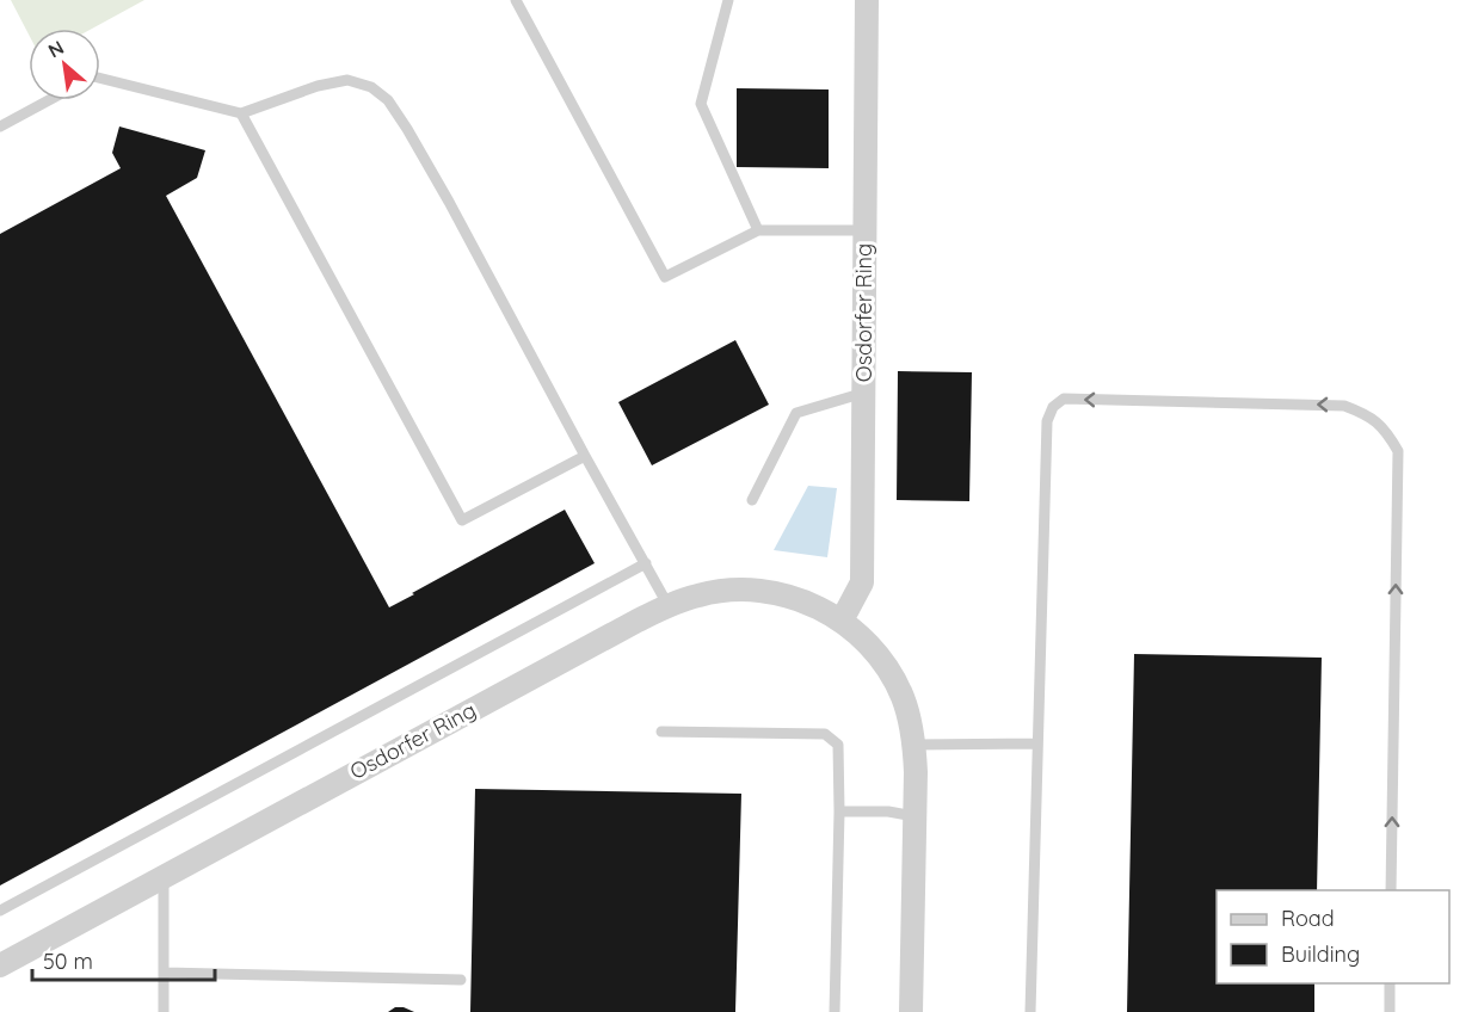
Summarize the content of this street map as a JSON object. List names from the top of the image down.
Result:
{
  "streets": {
    "street": ["Osdorfer Ring"]
  },
  "legend": ["Road", "Building"],
  "scale_bar": "50 m",
  "north": "top left"
}
